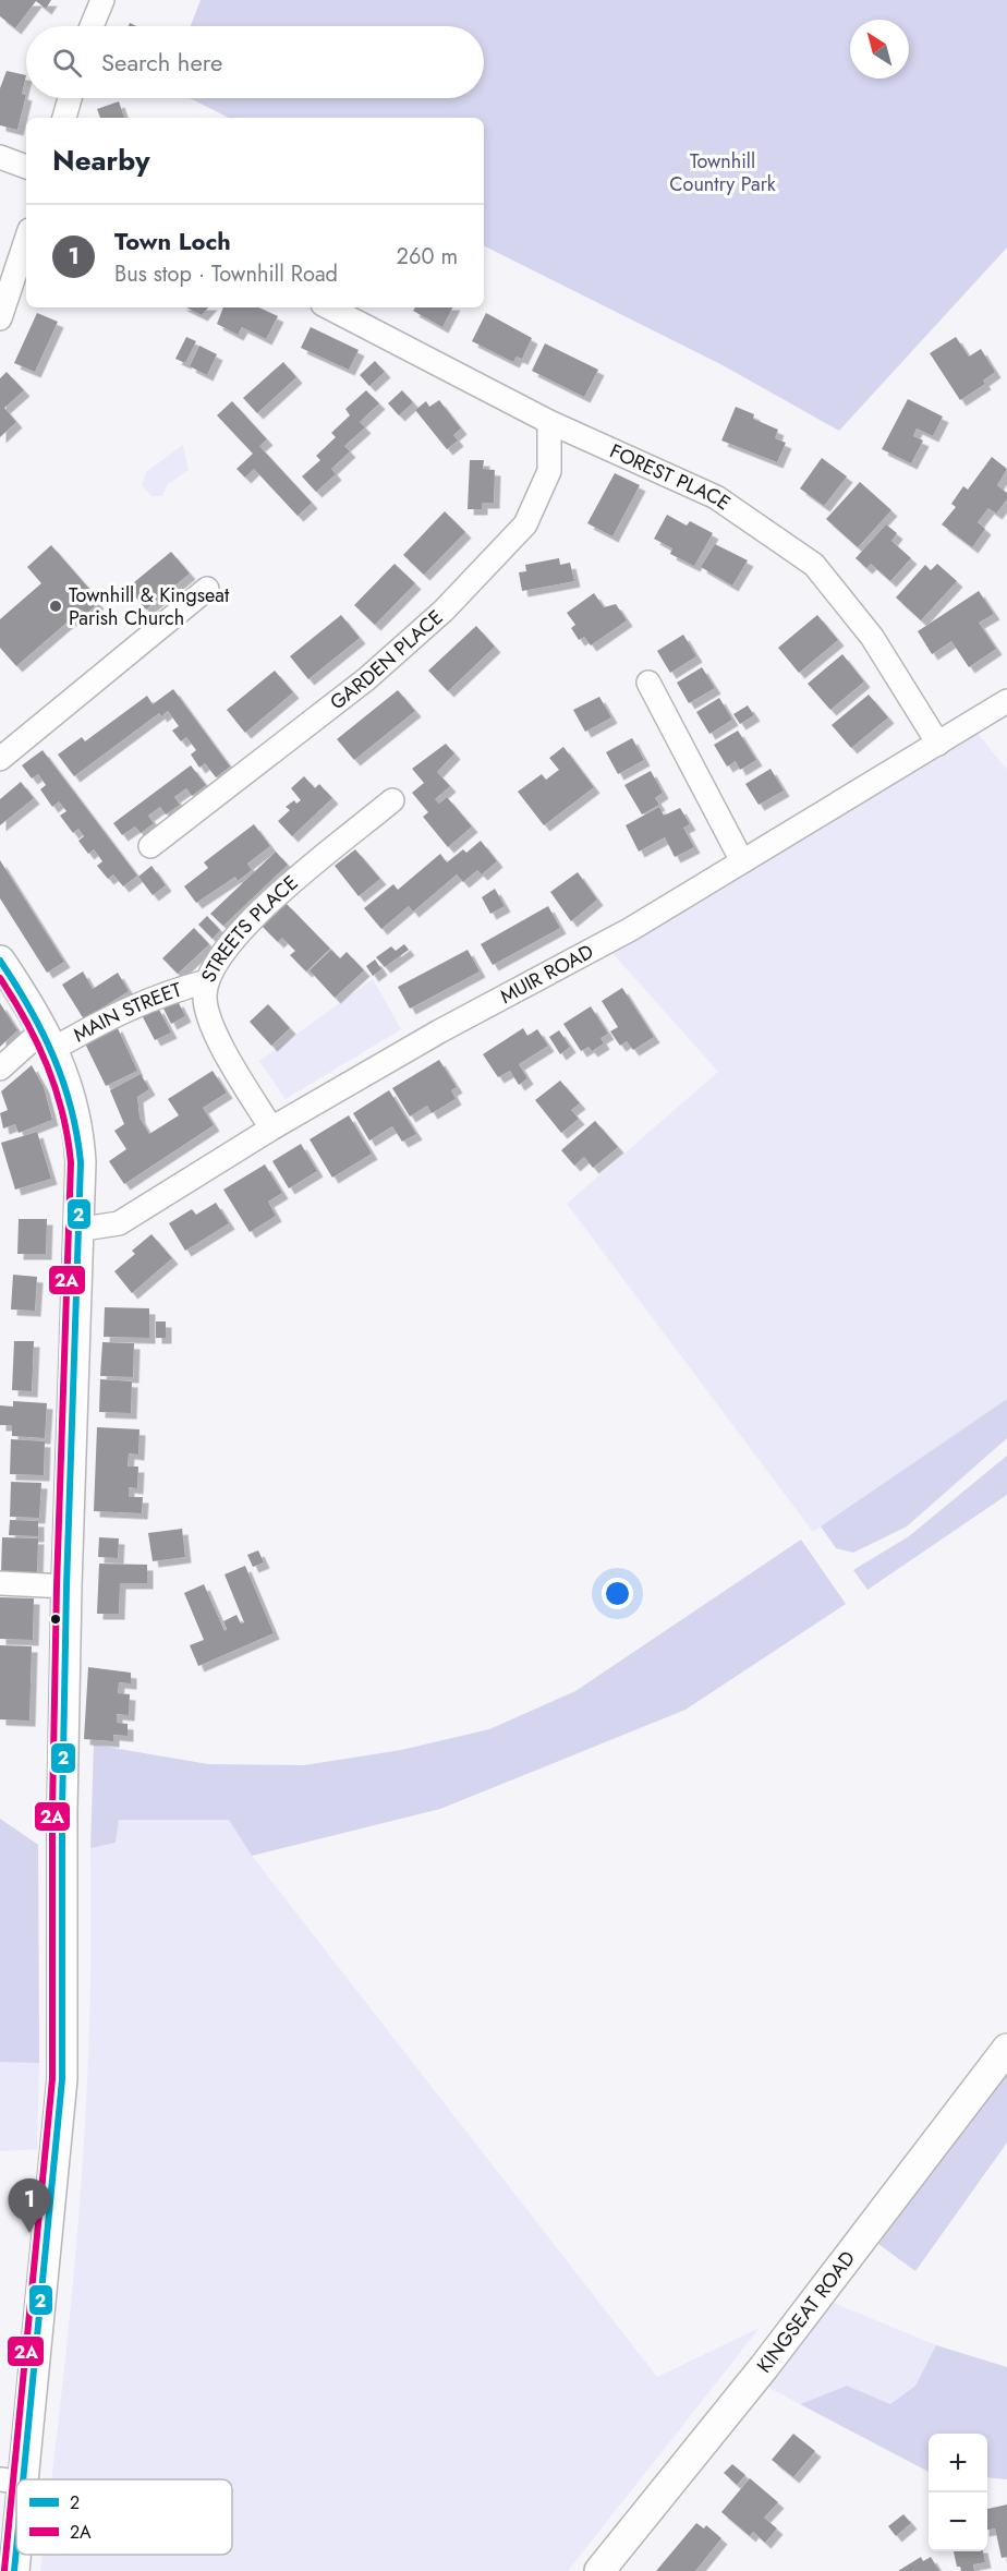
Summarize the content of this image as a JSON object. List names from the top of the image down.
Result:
{
  "streets": {
    "street": [
      "FOREST PLACE",
      "GARDEN PLACE",
      "STREETS PLACE",
      "MUIR ROAD",
      "MAIN STREET",
      "KINGSEAT ROAD"
    ]
  },
  "crossings": [
    ["FOREST PLACE", "GARDEN PLACE"],
    ["FOREST PLACE", "MUIR ROAD"],
    ["STREETS PLACE", "MUIR ROAD"],
    ["STREETS PLACE", "MAIN STREET"],
    ["MUIR ROAD", "MAIN STREET"]
  ],
  "parks": ["Townhill Country Park"],
  "places": ["Townhill & Kingseat Parish Church"],
  "lines": ["transit line 2", "transit line 2A"],
  "legend": ["2", "2A"],
  "north": "top left",
  "page": {
    "search": "Search here",
    "heading": "Nearby",
    "list": [
      {
        "mark": "1",
        "name": "Town Loch",
        "note": "Bus stop · Townhill Road",
        "value": "260 m"
      }
    ],
    "pins": "1",
    "map_buttons": ["+", "−"]
  }
}
